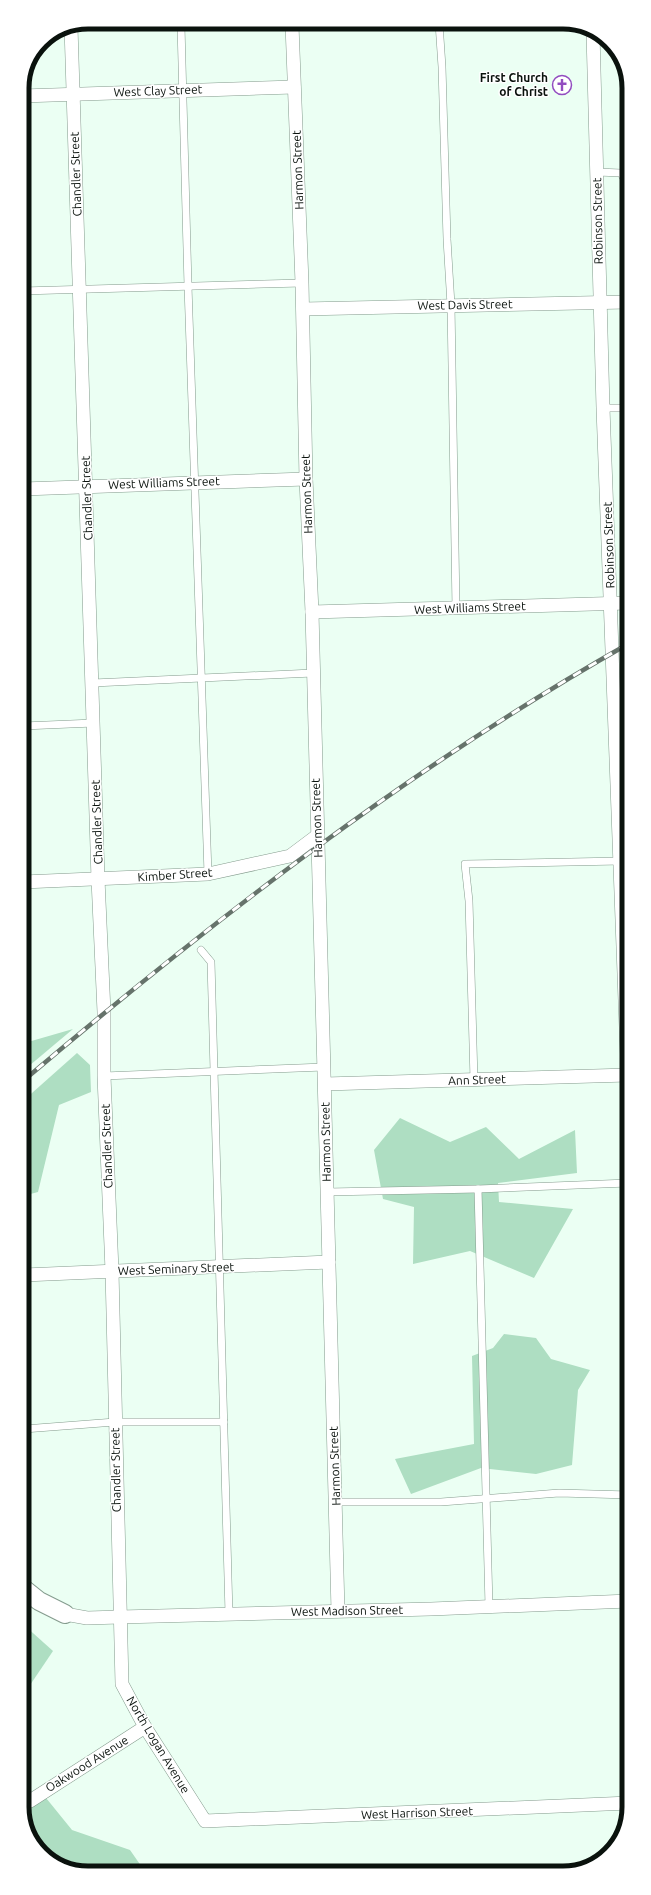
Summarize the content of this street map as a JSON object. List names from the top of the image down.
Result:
{
  "streets": {
    "street": [
      "West Clay Street",
      "Harmon Street",
      "Chandler Street",
      "Robinson Street",
      "West Davis Street",
      "West Williams Street",
      "Kimber Street",
      "Ann Street",
      "West Seminary Street",
      "West Madison Street",
      "North Logan Avenue",
      "Oakwood Avenue",
      "West Harrison Street"
    ]
  },
  "crossings": [
    ["West Clay Street", "Harmon Street"],
    ["West Clay Street", "Chandler Street"],
    ["Harmon Street", "West Davis Street"],
    ["Harmon Street", "West Williams Street"],
    ["Harmon Street", "Kimber Street"],
    ["Harmon Street", "Ann Street"],
    ["Harmon Street", "West Seminary Street"],
    ["Harmon Street", "West Madison Street"],
    ["Chandler Street", "West Williams Street"],
    ["Chandler Street", "Kimber Street"],
    ["Chandler Street", "West Seminary Street"],
    ["Chandler Street", "West Madison Street"],
    ["Chandler Street", "North Logan Avenue"],
    ["Robinson Street", "West Davis Street"],
    ["Robinson Street", "West Williams Street"],
    ["West Madison Street", "North Logan Avenue"],
    ["North Logan Avenue", "Oakwood Avenue"],
    ["North Logan Avenue", "West Harrison Street"]
  ],
  "places": {
    "church": ["First Church of Christ"]
  }
}
